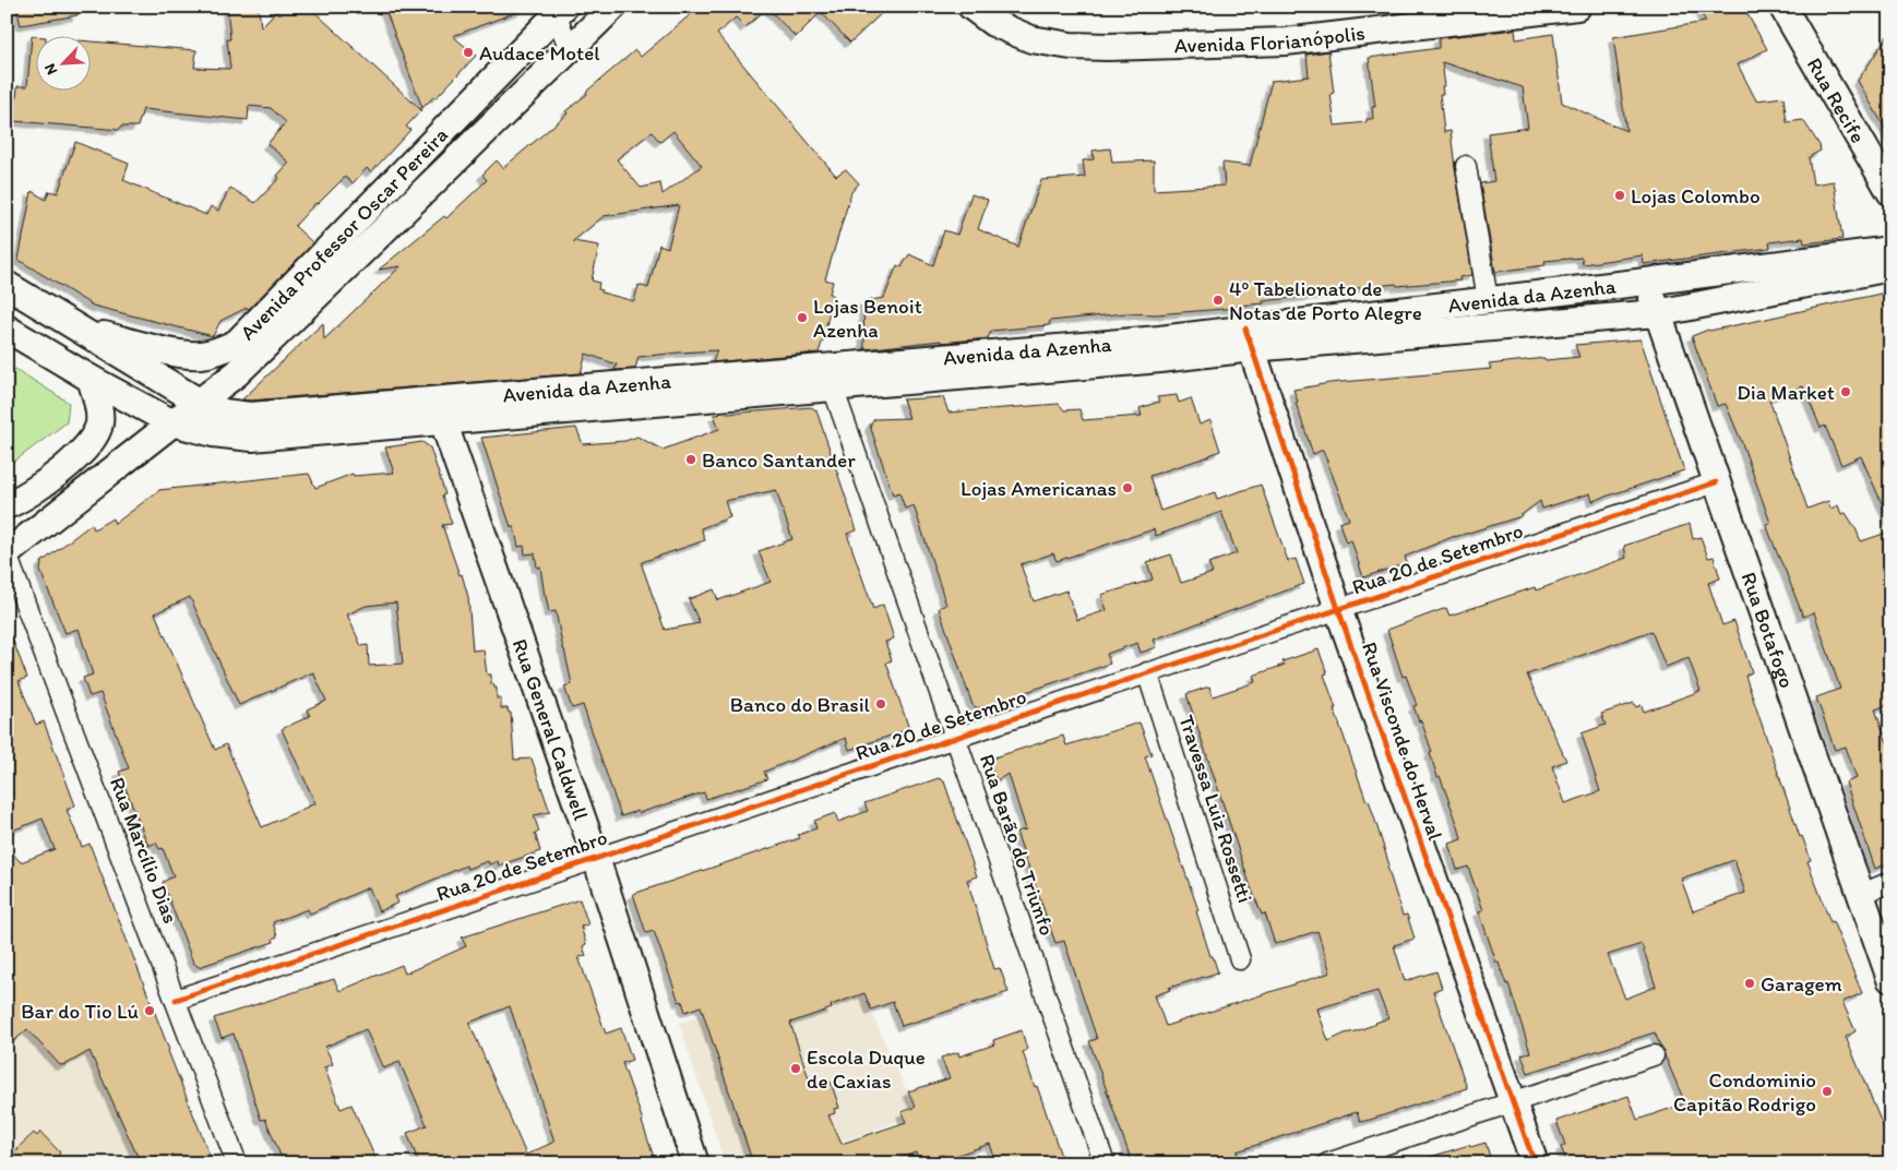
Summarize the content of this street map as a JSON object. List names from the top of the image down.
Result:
{
  "streets": {
    "main road": [
      "Avenida Florianópolis",
      "Rua Recife",
      "Avenida Professor Oscar Pereira",
      "Avenida da Azenha",
      "Rua Botafogo",
      "Rua General Caldwell",
      "Rua Visconde do Herval"
    ],
    "street": [
      "Rua 20 de Setembro",
      "Travessa Luiz Rossetti",
      "Rua Barão do Triunfo",
      "Rua Marcílio Dias"
    ]
  },
  "crossings": [
    ["Avenida Professor Oscar Pereira", "Avenida da Azenha"],
    ["Avenida da Azenha", "Rua Botafogo"],
    ["Avenida da Azenha", "Rua General Caldwell"],
    ["Avenida da Azenha", "Rua Visconde do Herval"],
    ["Avenida da Azenha", "Rua Barão do Triunfo"],
    ["Rua 20 de Setembro", "Rua Botafogo"],
    ["Rua 20 de Setembro", "Rua General Caldwell"],
    ["Rua 20 de Setembro", "Rua Visconde do Herval"],
    ["Rua 20 de Setembro", "Travessa Luiz Rossetti"],
    ["Rua 20 de Setembro", "Rua Barão do Triunfo"],
    ["Rua 20 de Setembro", "Rua Marcílio Dias"]
  ],
  "places": [
    "Audace Motel",
    "Lojas Colombo",
    "4º Tabelionato de Notas de Porto Alegre",
    "Lojas Benoit Azenha",
    "Dia Market",
    "Banco Santander",
    "Lojas Americanas",
    "Banco do Brasil",
    "Garagem",
    "Bar do Tio Lú",
    "Escola Duque de Caxias",
    "Condominio Capitão Rodrigo"
  ],
  "north": "bottom left"
}
